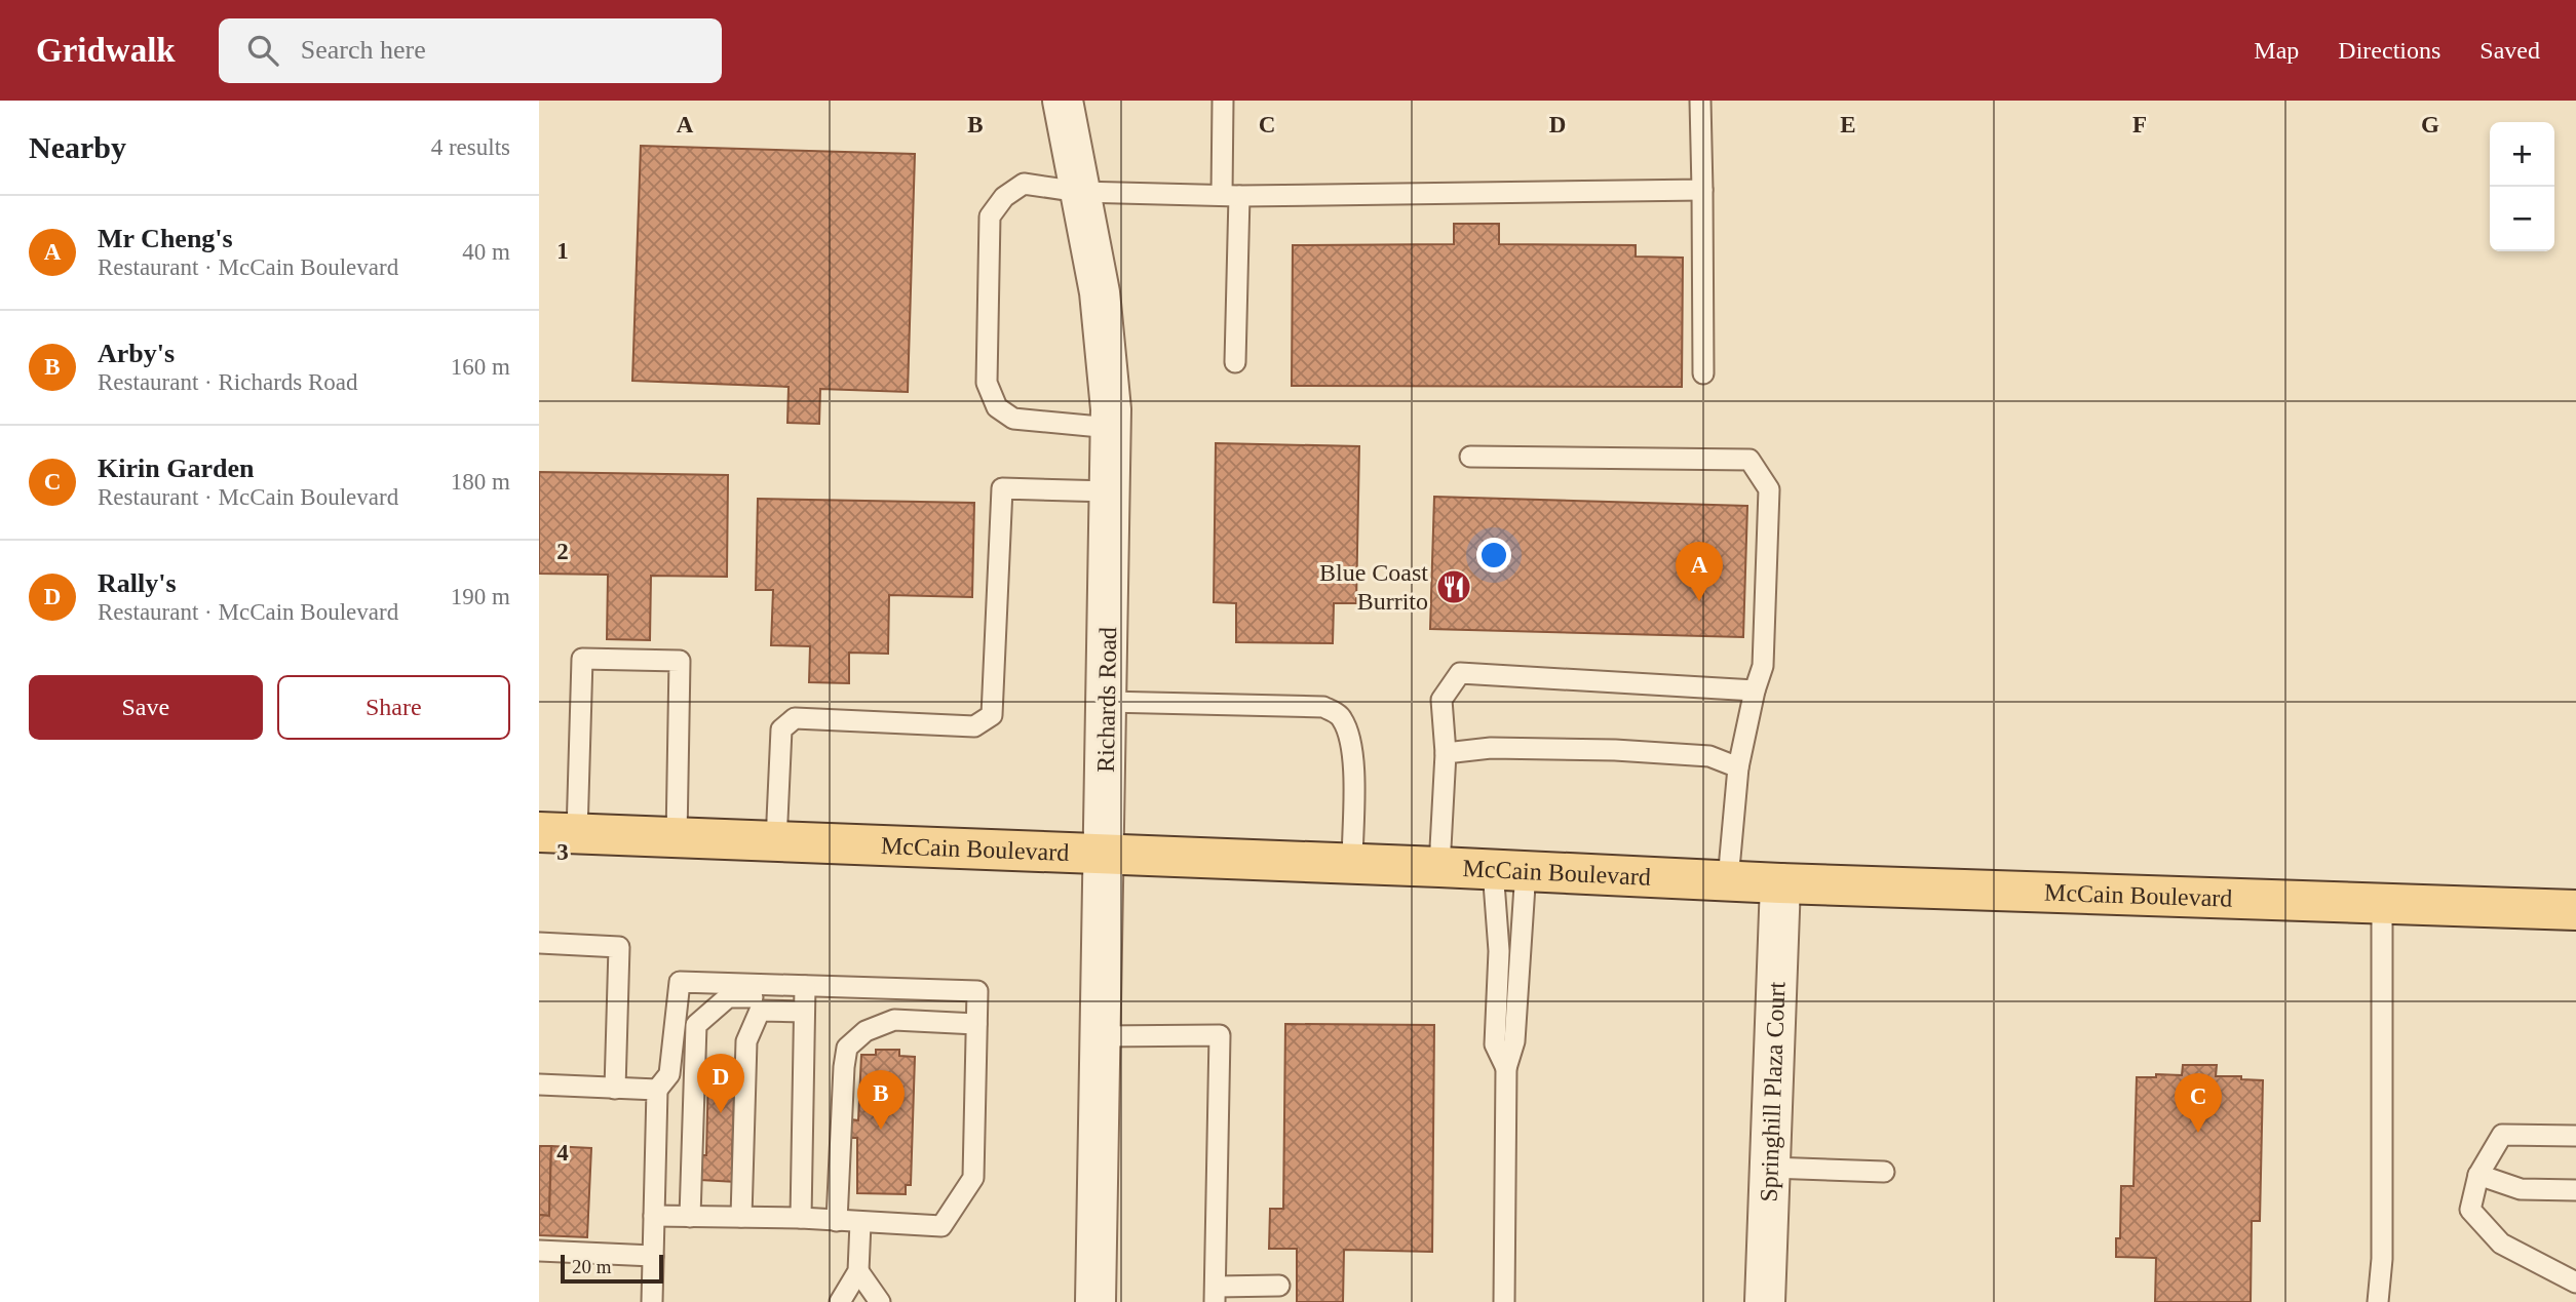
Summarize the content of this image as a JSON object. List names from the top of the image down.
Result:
{
  "streets": {
    "main road": ["McCain Boulevard"],
    "street": ["Richards Road", "Springhill Plaza Court"]
  },
  "crossings": [
    ["Richards Road", "McCain Boulevard"],
    ["McCain Boulevard", "Springhill Plaza Court"]
  ],
  "places": {
    "restaurant": ["Blue Coast Burrito"]
  },
  "scale_bar": "20 m",
  "page": {
    "header": "Gridwalk",
    "search": "Search here",
    "nav": ["Map", "Directions", "Saved"],
    "heading": ["Nearby", "4 results"],
    "map_buttons": ["+", "−"],
    "list": [
      {
        "mark": "A",
        "name": "Mr Cheng's",
        "note": "Restaurant · McCain Boulevard",
        "value": "40 m"
      },
      {
        "mark": "B",
        "name": "Arby's",
        "note": "Restaurant · Richards Road",
        "value": "160 m"
      },
      {
        "mark": "C",
        "name": "Kirin Garden",
        "note": "Restaurant · McCain Boulevard",
        "value": "180 m"
      },
      {
        "mark": "D",
        "name": "Rally's",
        "note": "Restaurant · McCain Boulevard",
        "value": "190 m"
      }
    ],
    "pins": [
      "A",
      "D",
      "B",
      "C"
    ],
    "buttons": ["Save", "Share"],
    "scale": "20 m"
  },
  "grid": {
    "columns": [
      "A",
      "B",
      "C",
      "D",
      "E",
      "F",
      "G"
    ],
    "rows": [
      "1",
      "2",
      "3",
      "4"
    ]
  }
}
